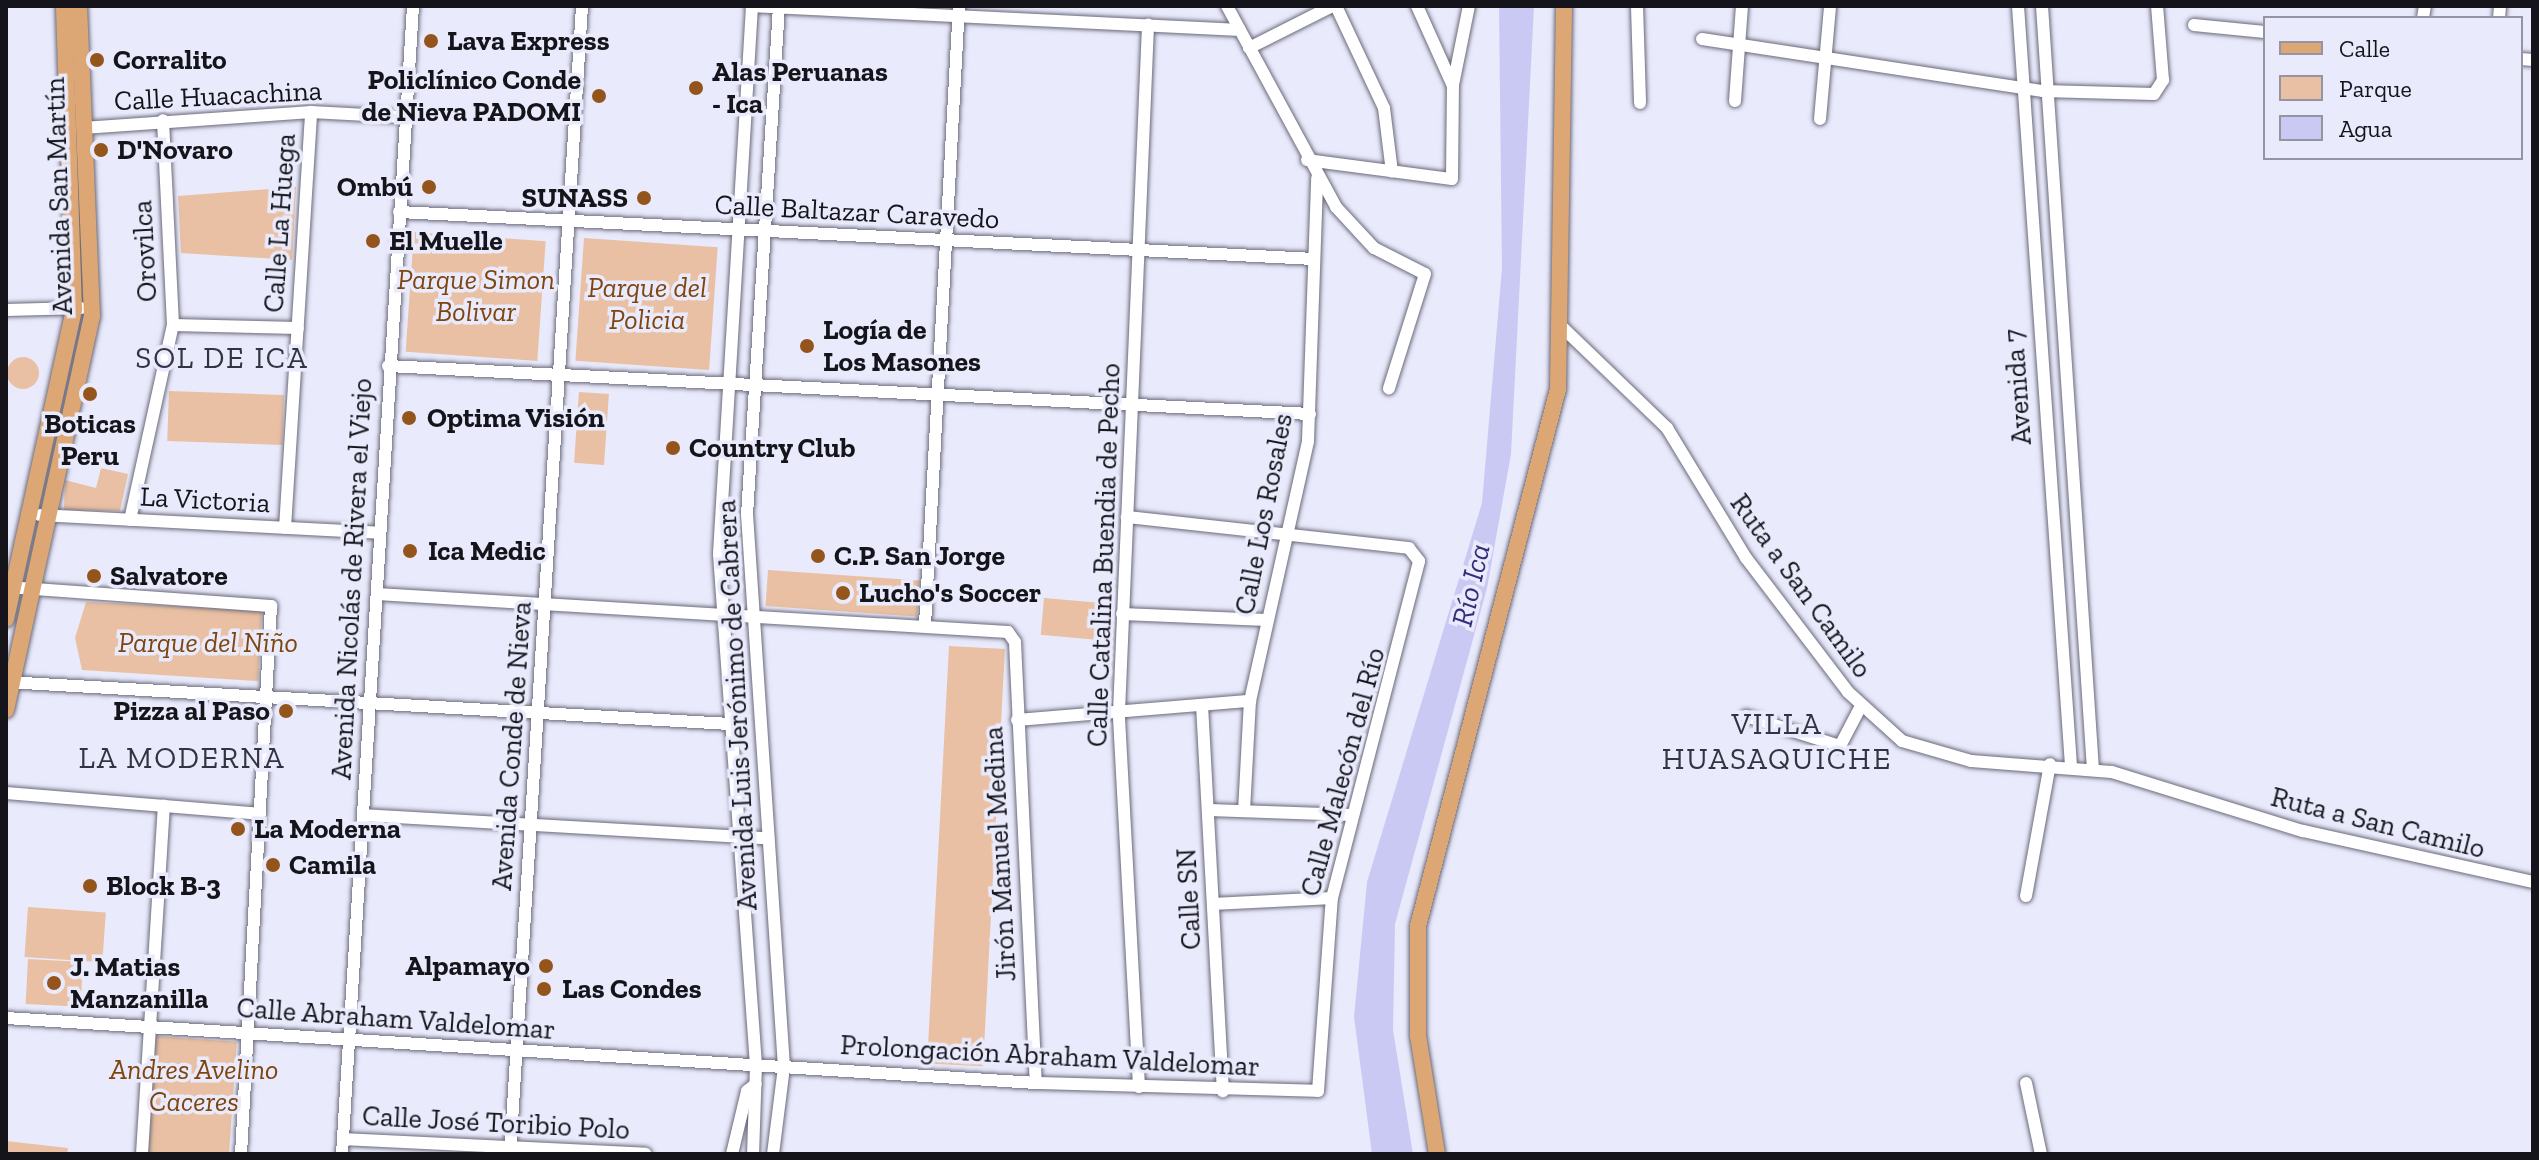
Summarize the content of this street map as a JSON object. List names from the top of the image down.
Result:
{
  "streets": {
    "main road": ["Avenida San Martín"],
    "street": [
      "Calle Huacachina",
      "Calle Baltazar Caravedo",
      "Calle La Huega",
      "Orovilca",
      "Avenida 7",
      "La Victoria",
      "Calle Los Rosales",
      "Calle Catalina Buendia de Pecho",
      "Avenida Nicolás de Rivera el Viejo",
      "Ruta a San Camilo",
      "Avenida Luis Jerónimo de Cabrera",
      "Avenida Conde de Nieva",
      "Calle Malecón del Río",
      "Jirón Manuel Medina",
      "Calle SN",
      "Calle Abraham Valdelomar",
      "Prolongación Abraham Valdelomar",
      "Calle José Toribio Polo"
    ]
  },
  "crossings": [
    ["Calle Huacachina", "Avenida San Martín"],
    ["Calle Huacachina", "Calle La Huega"],
    ["Calle Huacachina", "Orovilca"],
    ["Calle Huacachina", "Avenida Nicolás de Rivera el Viejo"],
    ["Avenida San Martín", "La Victoria"],
    ["Calle Baltazar Caravedo", "Calle Los Rosales"],
    ["Calle Baltazar Caravedo", "Calle Catalina Buendia de Pecho"],
    ["Calle Baltazar Caravedo", "Avenida Nicolás de Rivera el Viejo"],
    ["Calle Baltazar Caravedo", "Avenida Luis Jerónimo de Cabrera"],
    ["Calle Baltazar Caravedo", "Avenida Conde de Nieva"],
    ["Calle La Huega", "La Victoria"],
    ["Orovilca", "La Victoria"],
    ["Avenida 7", "Ruta a San Camilo"],
    ["La Victoria", "Avenida Nicolás de Rivera el Viejo"],
    ["Calle Los Rosales", "Calle Malecón del Río"],
    ["Calle Catalina Buendia de Pecho", "Prolongación Abraham Valdelomar"],
    ["Avenida Nicolás de Rivera el Viejo", "Calle Abraham Valdelomar"],
    ["Avenida Nicolás de Rivera el Viejo", "Calle José Toribio Polo"],
    ["Avenida Luis Jerónimo de Cabrera", "Calle Abraham Valdelomar"],
    ["Avenida Luis Jerónimo de Cabrera", "Prolongación Abraham Valdelomar"],
    ["Avenida Conde de Nieva", "Calle Abraham Valdelomar"],
    ["Avenida Conde de Nieva", "Calle José Toribio Polo"],
    ["Calle Malecón del Río", "Prolongación Abraham Valdelomar"],
    ["Jirón Manuel Medina", "Prolongación Abraham Valdelomar"],
    ["Calle SN", "Prolongación Abraham Valdelomar"],
    ["Calle Abraham Valdelomar", "Prolongación Abraham Valdelomar"]
  ],
  "districts": ["SOL DE ICA", "VILLA HUASAQUICHE", "LA MODERNA"],
  "water": ["Río Ica"],
  "parks": [
    "Parque Simon Bolivar",
    "Parque del Policia",
    "Parque del Niño",
    "Andres Avelino Caceres"
  ],
  "places": [
    "Lava Express",
    "Corralito",
    "Alas Peruanas - Ica",
    "Policlínico Conde de Nieva PADOMI",
    "D'Novaro",
    "Ombú",
    "SUNASS",
    "El Muelle",
    "Logía de Los Masones",
    "Boticas Peru",
    "Optima Visión",
    "Country Club",
    "Ica Medic",
    "C.P. San Jorge",
    "Salvatore",
    "Lucho's Soccer",
    "Pizza al Paso",
    "La Moderna",
    "Camila",
    "Block B-3",
    "Alpamayo",
    "J. Matias Manzanilla",
    "Las Condes"
  ],
  "legend": ["Calle", "Parque", "Agua"]
}
